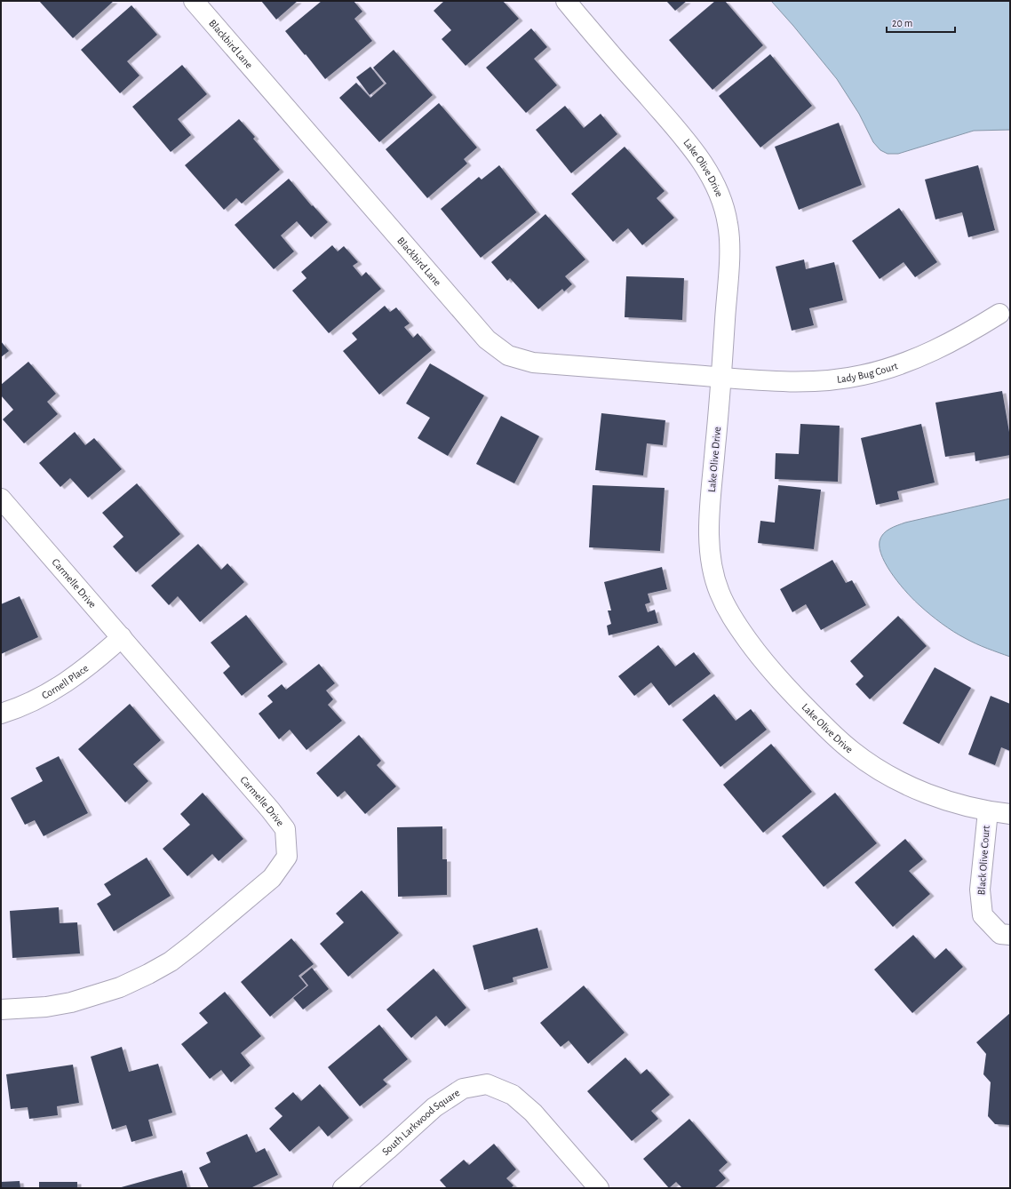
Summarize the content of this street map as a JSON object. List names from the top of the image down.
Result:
{
  "streets": {
    "street": [
      "Blackbird Lane",
      "Lake Olive Drive",
      "Lady Bug Court",
      "Carmelle Drive",
      "Cornell Place",
      "Black Olive Court",
      "South Larkwood Square"
    ]
  },
  "crossings": [
    ["Blackbird Lane", "Lake Olive Drive"],
    ["Blackbird Lane", "Lady Bug Court"],
    ["Lake Olive Drive", "Lady Bug Court"],
    ["Lake Olive Drive", "Black Olive Court"],
    ["Carmelle Drive", "Cornell Place"]
  ],
  "scale_bar": "20 m"
}
